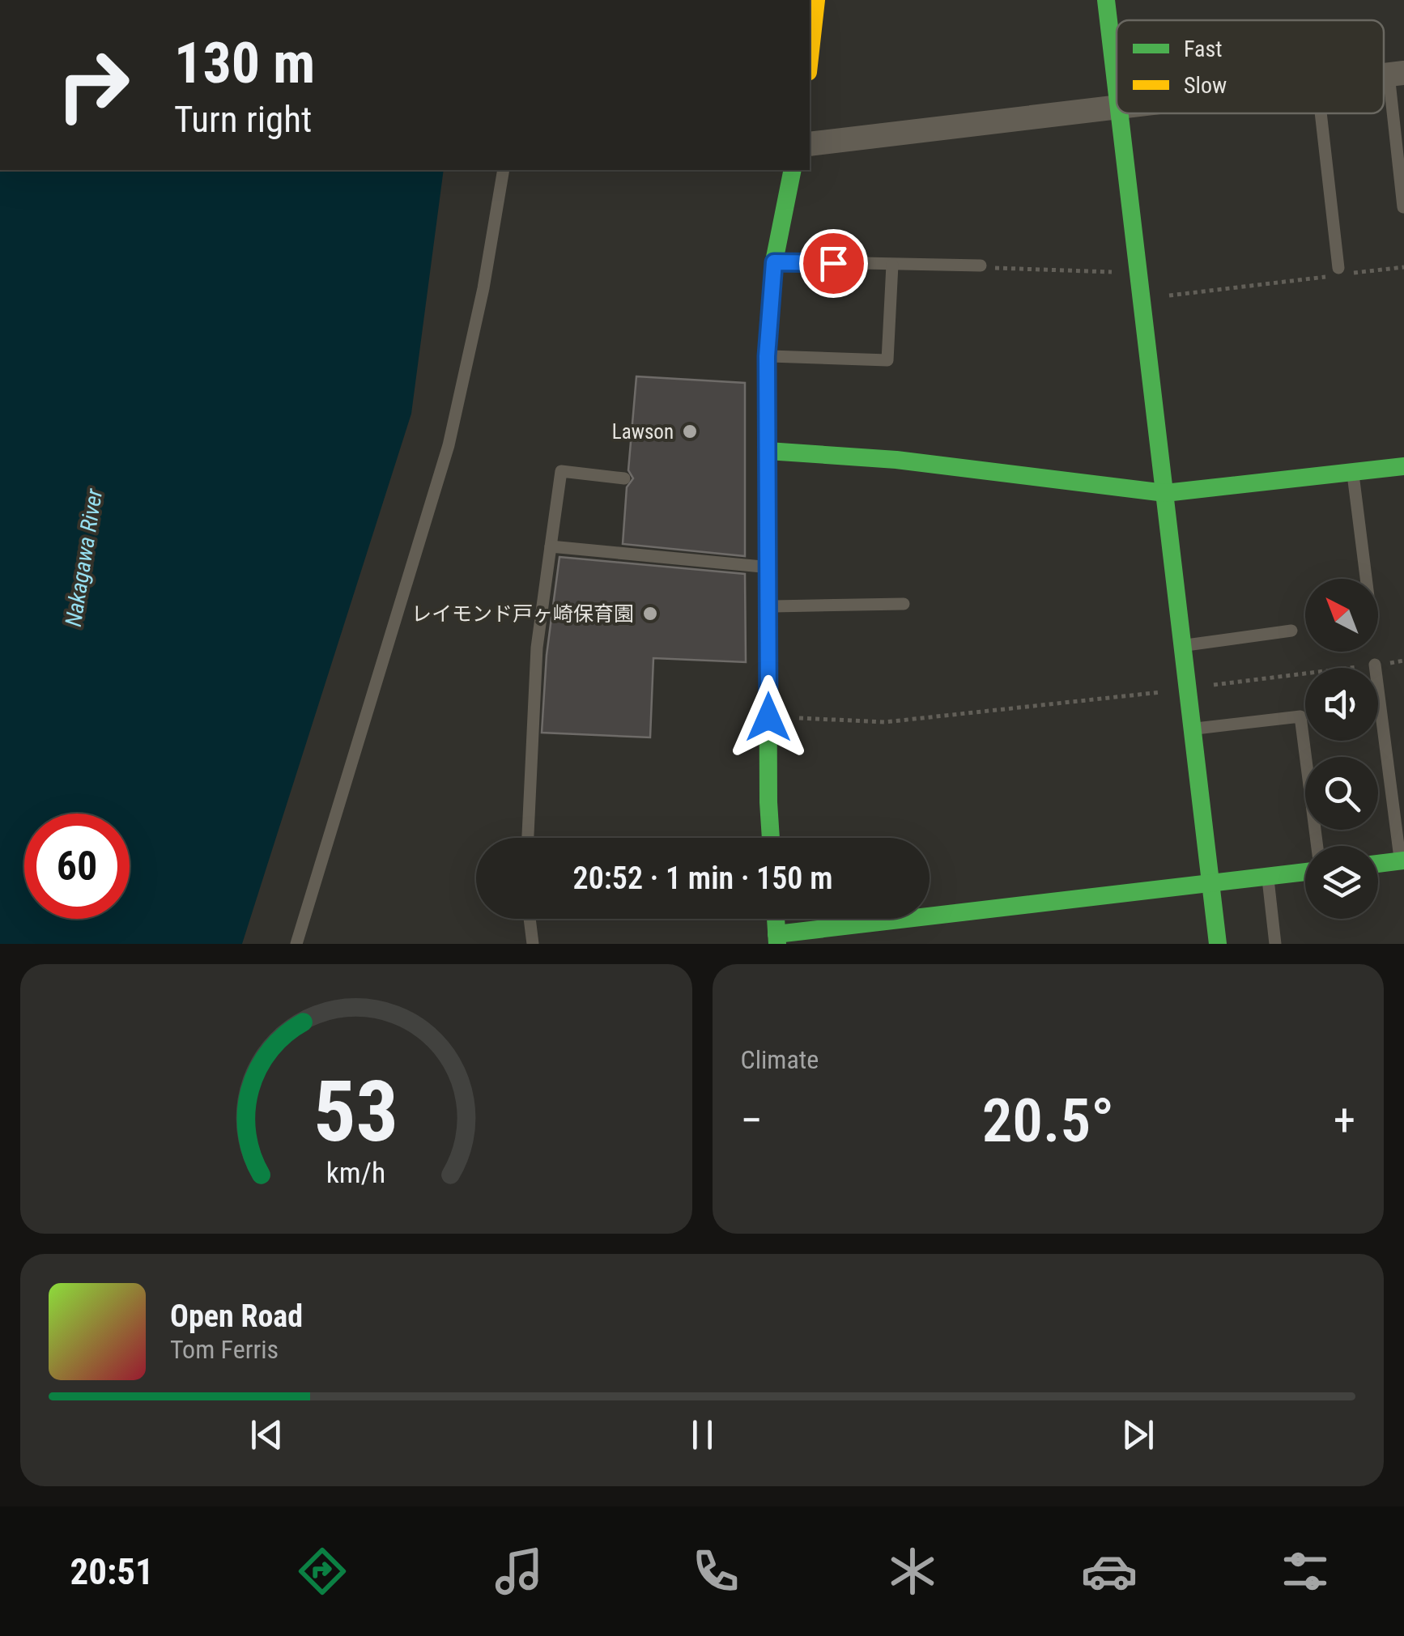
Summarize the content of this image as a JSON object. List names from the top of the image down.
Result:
{
  "water": ["Nakagawa River"],
  "places": ["Lawson", "レイモンド戸ヶ崎保育園"],
  "legend": ["Fast", "Slow"],
  "north": "top left",
  "page": {
    "turn": ["130 m", "Turn right"],
    "limit": "60",
    "trip": "20:52 · 1 min · 150 m",
    "tile": "Climate",
    "heat": ["−", "20.5°", "+"],
    "song": ["Open Road", "Tom Ferris"],
    "tabs": "20:51",
    "gauge": ["53", "km/h"]
  }
}
